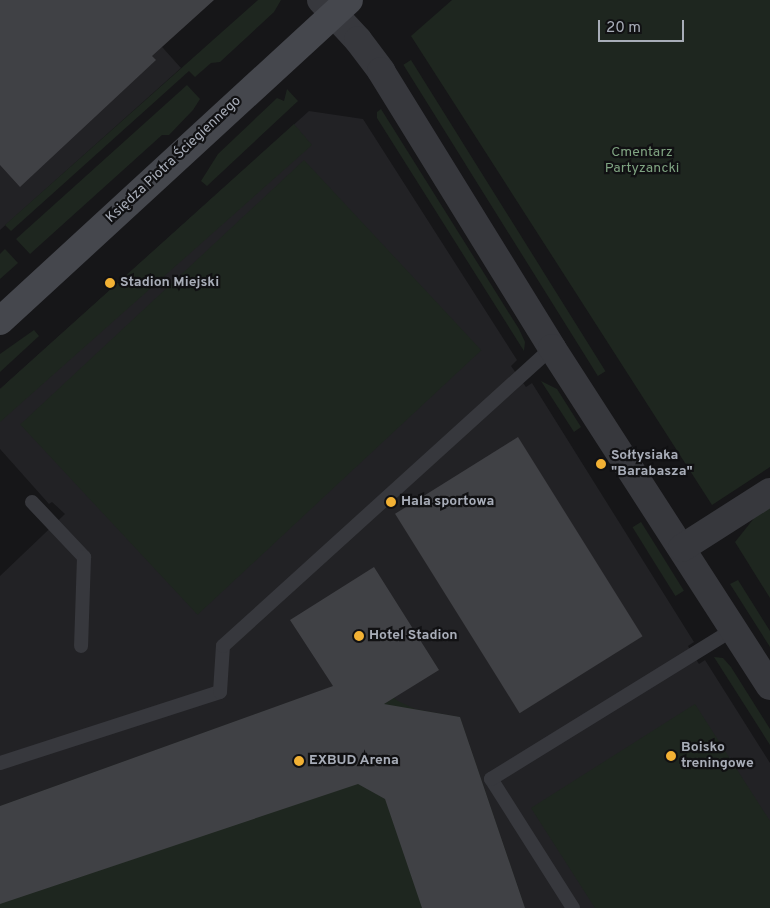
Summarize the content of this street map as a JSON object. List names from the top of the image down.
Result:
{
  "streets": {
    "street": ["Księdza Piotra Ściegiennego"]
  },
  "parks": ["Cmentarz Partyzancki"],
  "places": [
    "Stadion Miejski",
    "Sołtysiaka \"Barabasza\"",
    "Hala sportowa",
    "Hotel Stadion",
    "Boisko treningowe",
    "EXBUD Arena"
  ],
  "scale_bar": "20 m"
}
